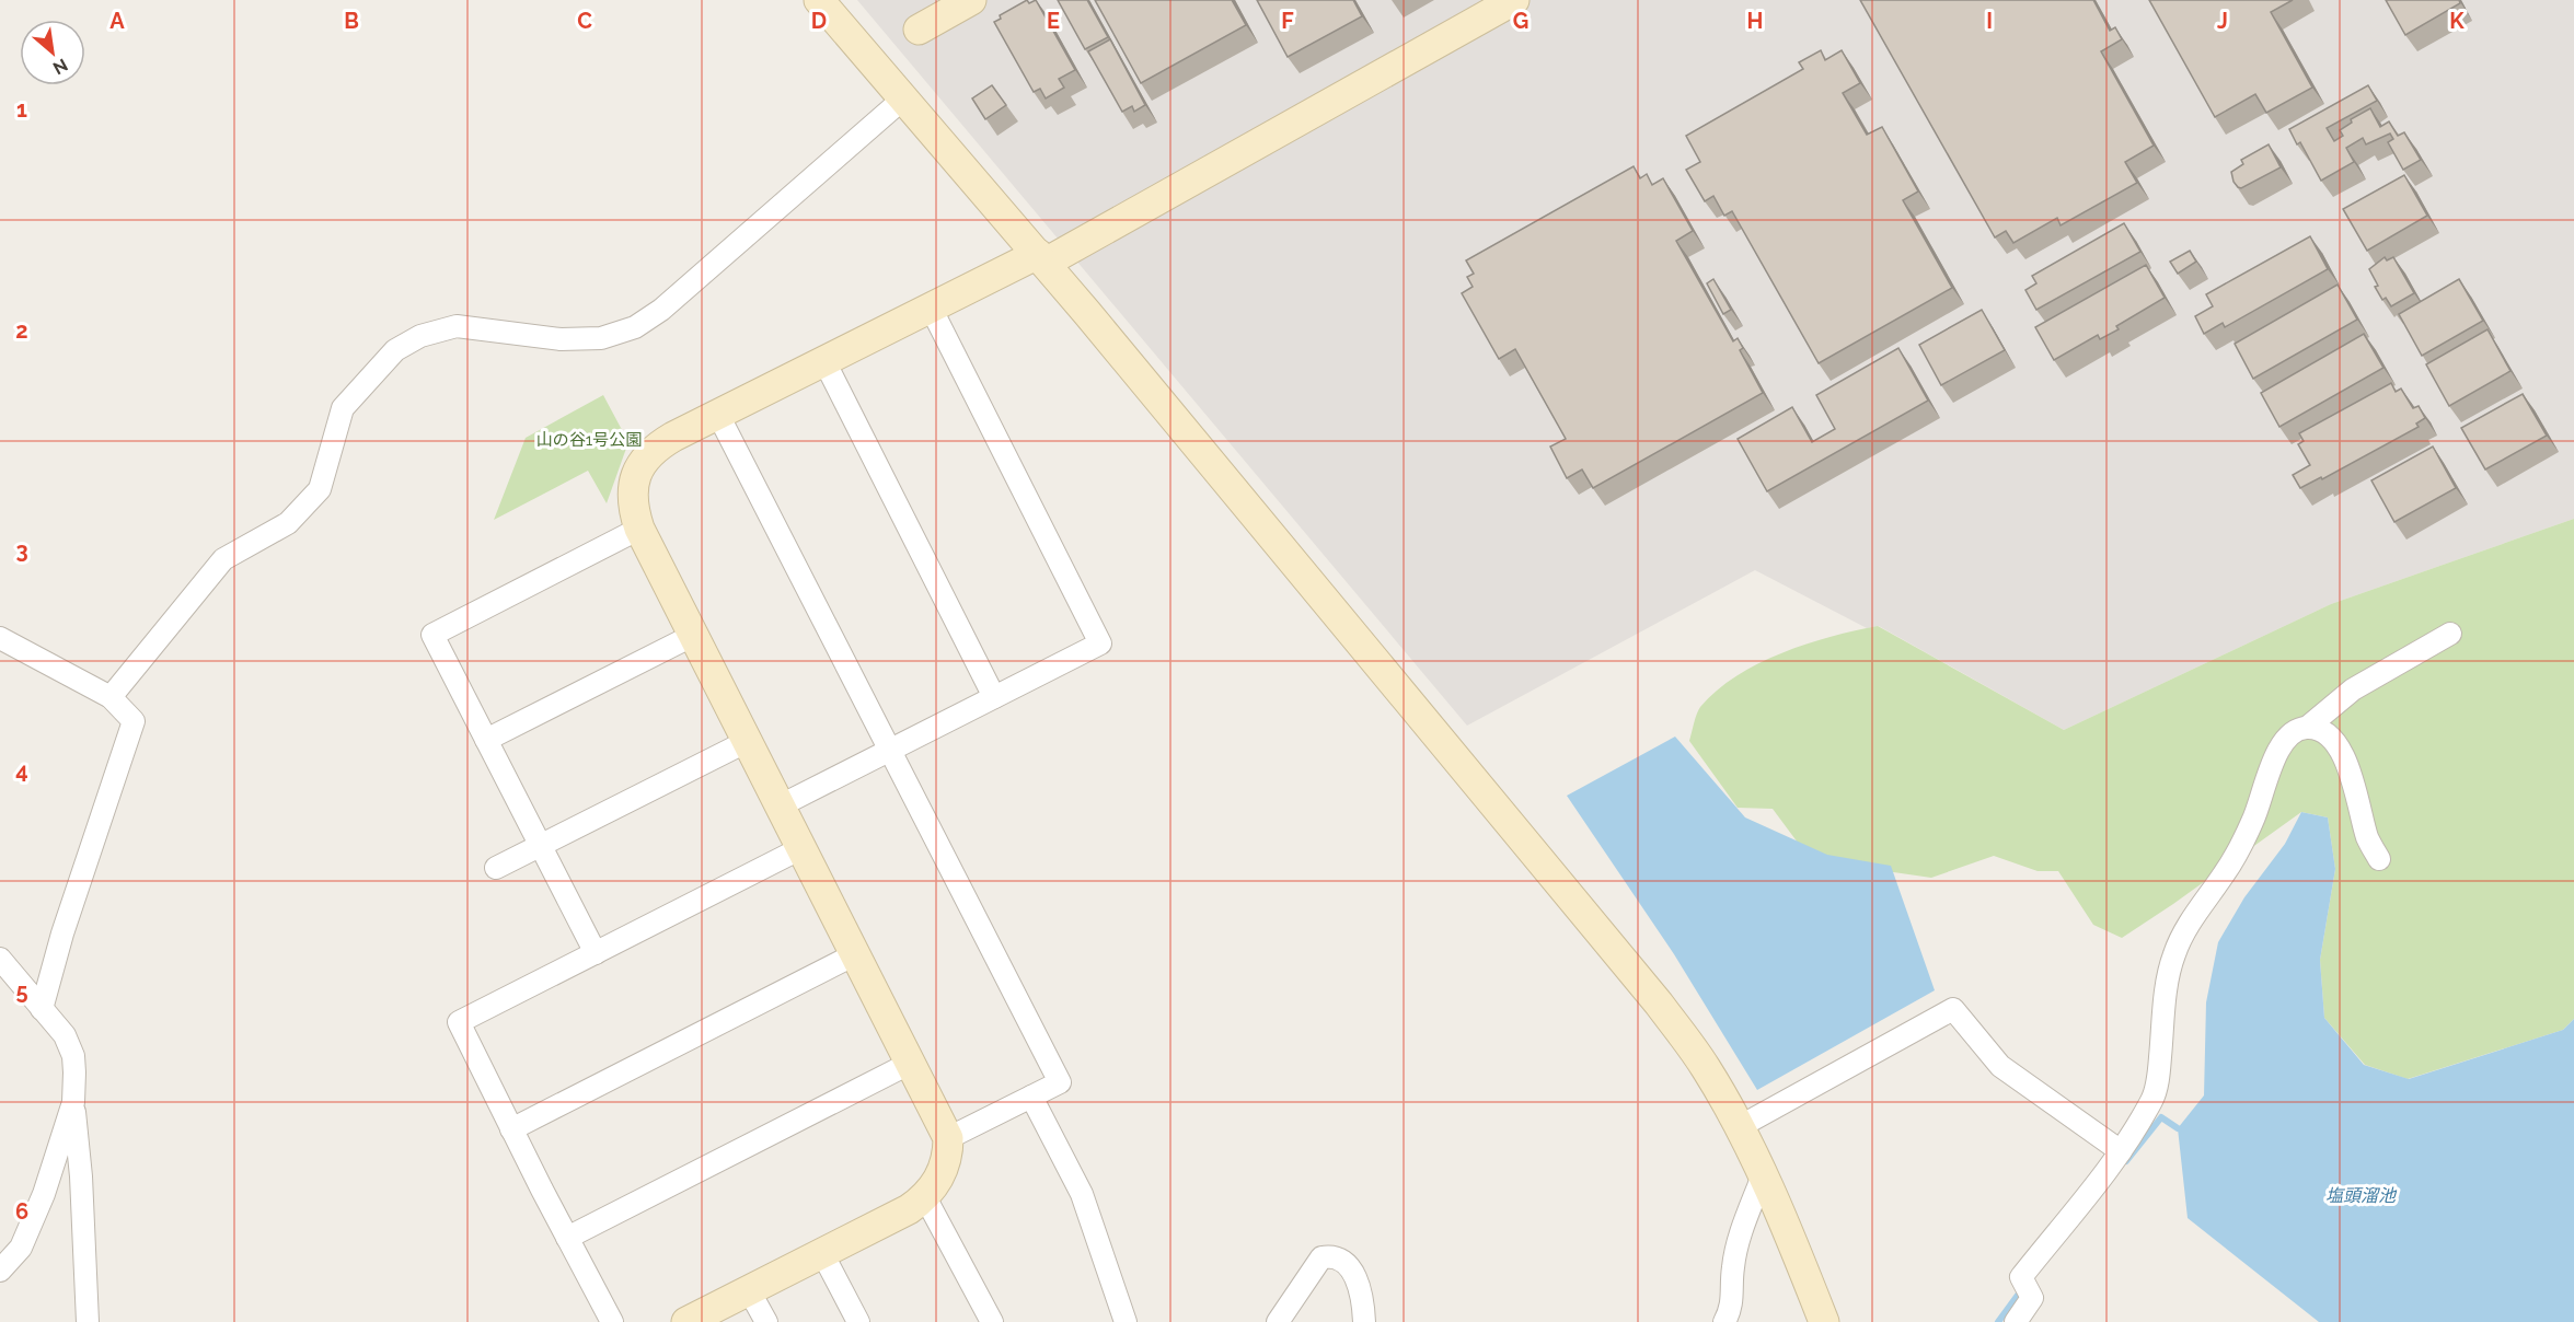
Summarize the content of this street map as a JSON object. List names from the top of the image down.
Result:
{
  "water": ["塩頭溜池"],
  "parks": ["山の谷1号公園"],
  "north": "bottom right",
  "grid": {
    "columns": [
      "A",
      "B",
      "C",
      "D",
      "E",
      "F",
      "G",
      "H",
      "I",
      "J",
      "K"
    ],
    "rows": [
      "1",
      "2",
      "3",
      "4",
      "5",
      "6"
    ]
  }
}
